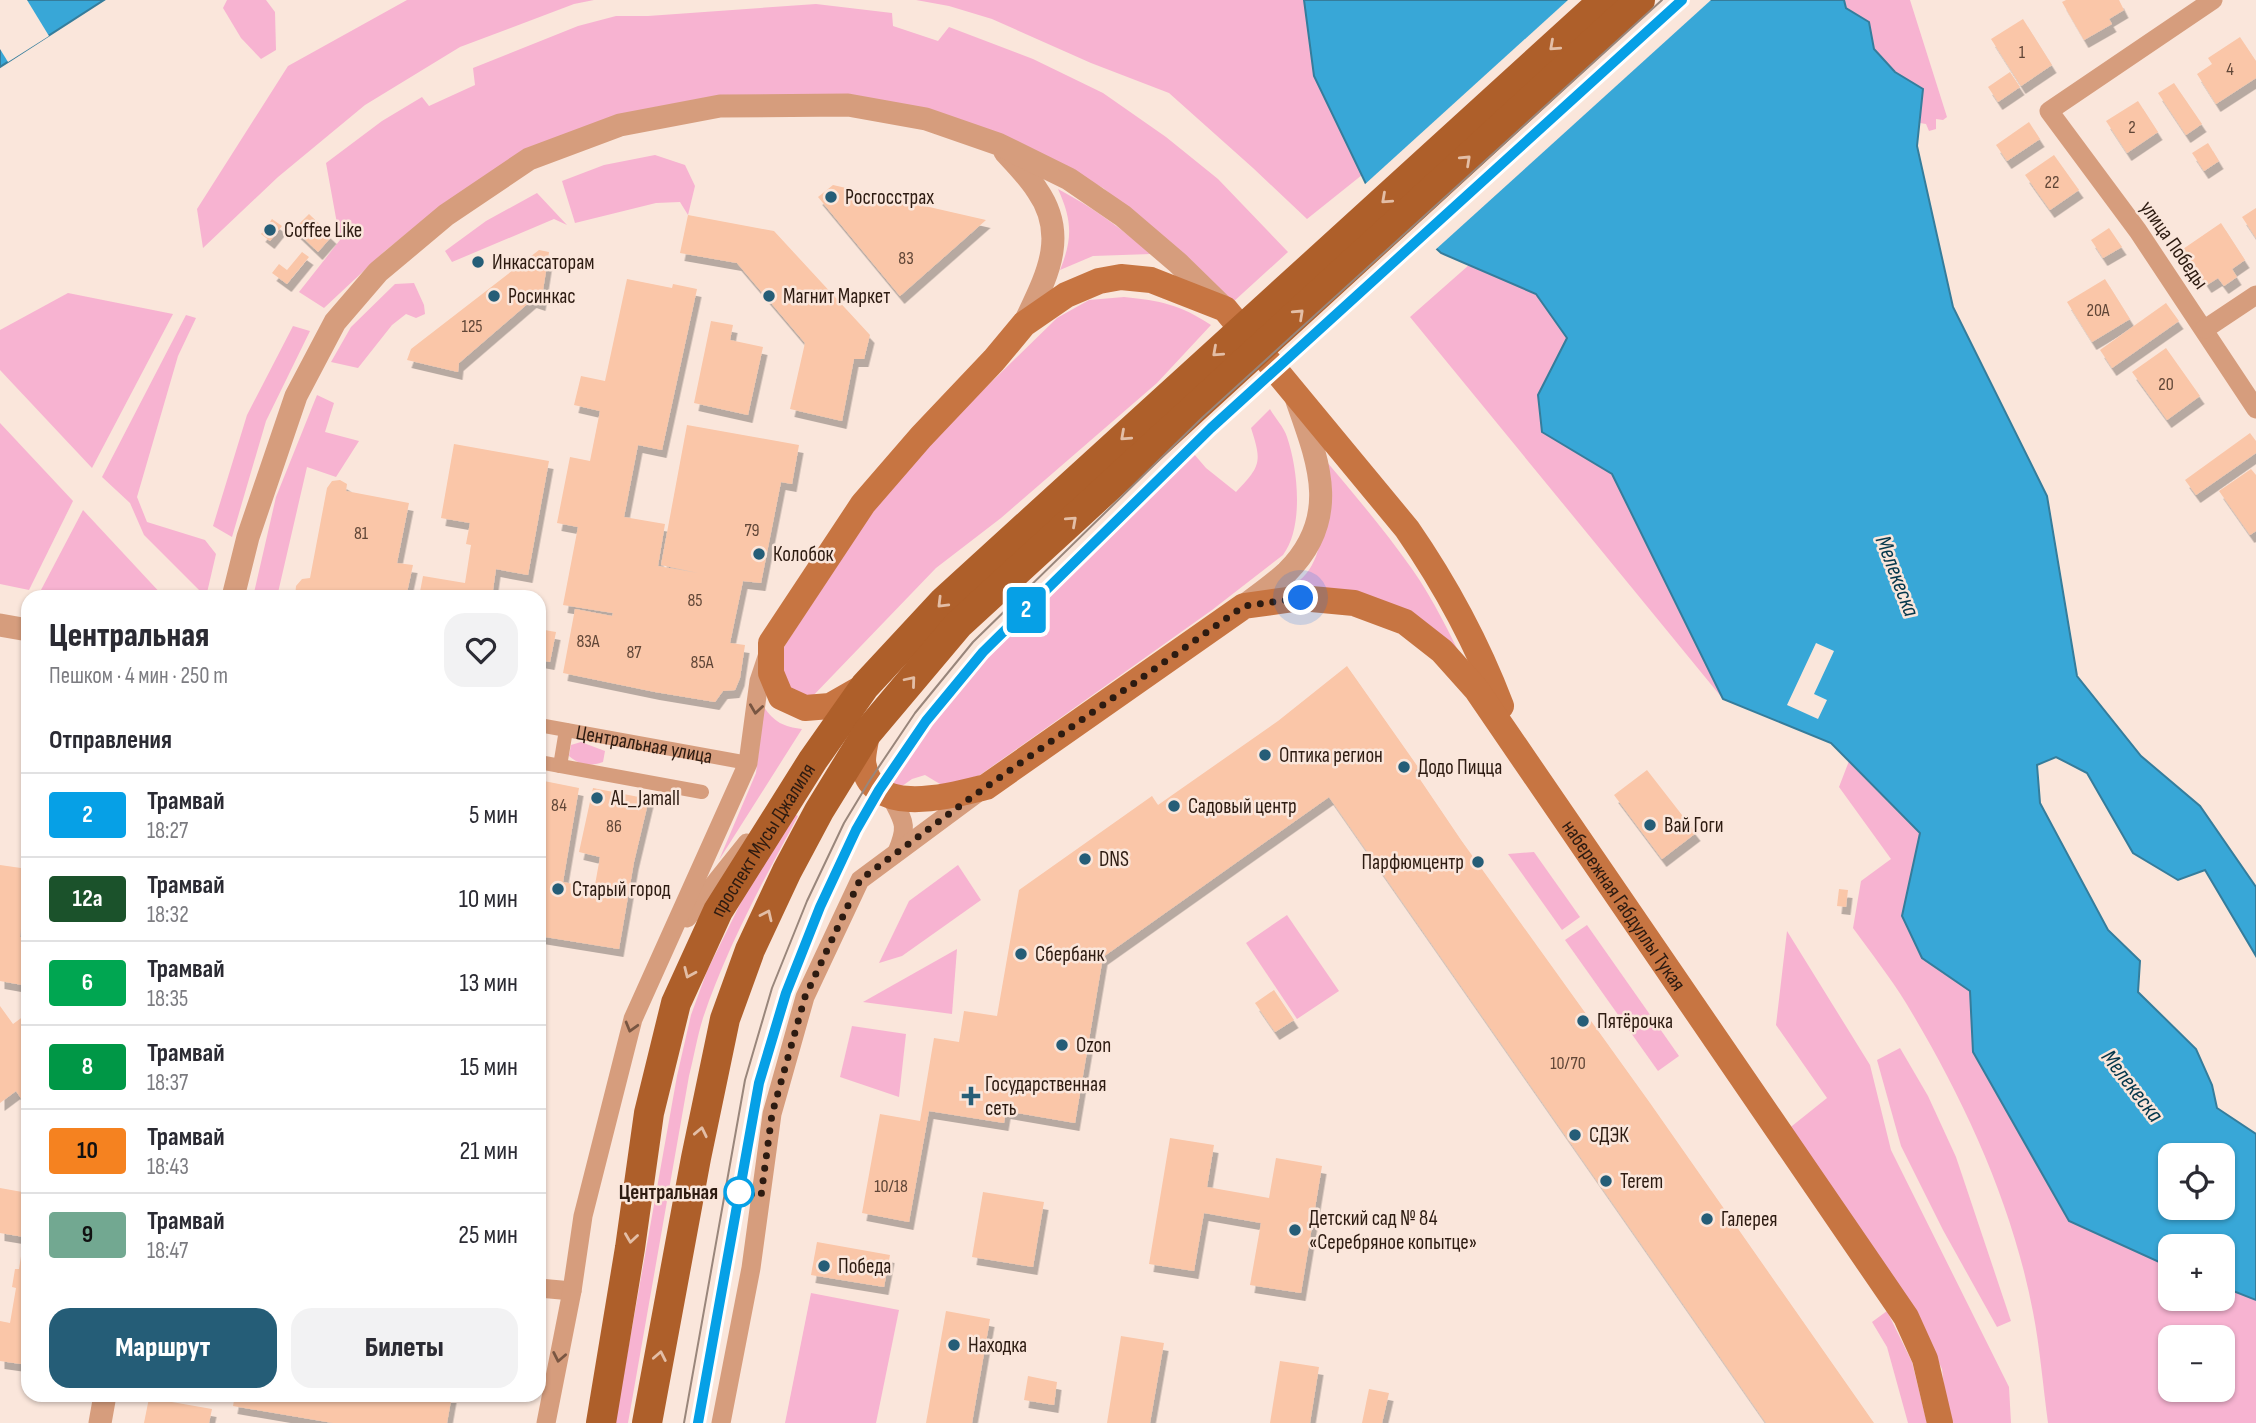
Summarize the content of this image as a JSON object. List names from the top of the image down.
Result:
{
  "streets": {
    "main road": ["проспект Мусы Джалиля", "набережная Габдуллы Тукая"],
    "street": ["улица Победы", "Центральная улица"]
  },
  "water": ["Мелекеска"],
  "places": {
    "other": [
      "Росгосстрах",
      "Coffee Like",
      "Инкассаторам",
      "Росинкас",
      "Магнит Маркет",
      "Колобок",
      "Оптика регион",
      "Додо Пицца",
      "AL_Jamall",
      "Садовый центр",
      "Вай Гоги",
      "DNS",
      "Парфюмцентр",
      "Старый город",
      "Сбербанк",
      "Пятёрочка",
      "Ozon",
      "СДЭК",
      "Terem",
      "Центральная",
      "Галерея",
      "Детский сад № 84 «Серебряное копытце»",
      "Победа",
      "Находка"
    ],
    "health": ["Государственная сеть"]
  },
  "lines": ["tram line 2"],
  "house_numbers": [
    "1",
    "4",
    "2",
    "22",
    "83",
    "20А",
    "125",
    "20",
    "79",
    "81",
    "85",
    "83А",
    "87",
    "85А",
    "84",
    "86",
    "10/70",
    "10/18"
  ],
  "page": {
    "on_map": "2",
    "heading": [
      ["Центральная", "Пешком · 4 мин · 250 m"],
      "Отправления"
    ],
    "list": [
      {
        "mark": "2",
        "name": "Трамвай",
        "note": "18:27",
        "value": "5 мин"
      },
      {
        "mark": "12а",
        "name": "Трамвай",
        "note": "18:32",
        "value": "10 мин"
      },
      {
        "mark": "6",
        "name": "Трамвай",
        "note": "18:35",
        "value": "13 мин"
      },
      {
        "mark": "8",
        "name": "Трамвай",
        "note": "18:37",
        "value": "15 мин"
      },
      {
        "mark": "10",
        "name": "Трамвай",
        "note": "18:43",
        "value": "21 мин"
      },
      {
        "mark": "9",
        "name": "Трамвай",
        "note": "18:47",
        "value": "25 мин"
      }
    ],
    "map_buttons": ["+", "−"],
    "buttons": ["Маршрут", "Билеты"]
  }
}
